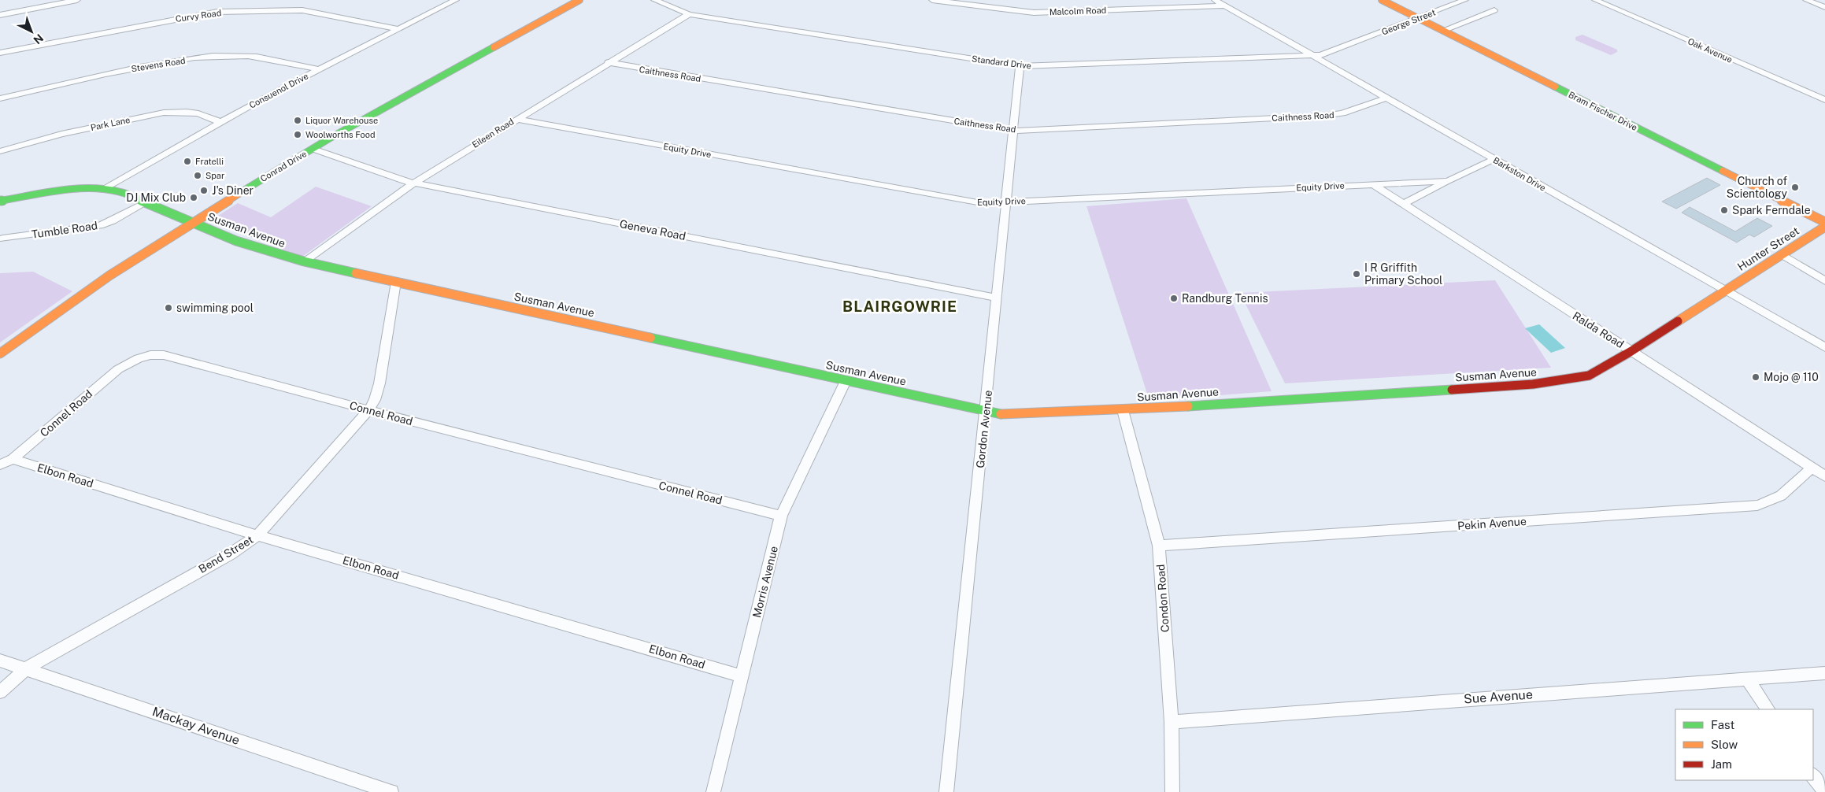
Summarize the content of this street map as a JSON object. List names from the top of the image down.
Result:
{
  "streets": {
    "street": [
      "Malcolm Road",
      "Curvy Road",
      "George Street",
      "Oak Avenue",
      "Standard Drive",
      "Stevens Road",
      "Caithness Road",
      "Consuenol Drive",
      "Bram Fischer Drive",
      "Park Lane",
      "Eileen Road",
      "Equity Drive",
      "Conrad Drive",
      "Barkston Drive",
      "Tumble Road",
      "Susman Avenue",
      "Geneva Road",
      "Hunter Street",
      "Ralda Road",
      "Connel Road",
      "Gordon Avenue",
      "Elbon Road",
      "Pekin Avenue",
      "Bend Street",
      "Morris Avenue",
      "Condon Road",
      "Sue Avenue",
      "Mackay Avenue"
    ]
  },
  "crossings": [
    ["Malcolm Road", "Barkston Drive"],
    ["Curvy Road", "Consuenol Drive"],
    ["George Street", "Standard Drive"],
    ["George Street", "Bram Fischer Drive"],
    ["Standard Drive", "Eileen Road"],
    ["Standard Drive", "Barkston Drive"],
    ["Standard Drive", "Gordon Avenue"],
    ["Stevens Road", "Consuenol Drive"],
    ["Caithness Road", "Eileen Road"],
    ["Caithness Road", "Barkston Drive"],
    ["Caithness Road", "Gordon Avenue"],
    ["Consuenol Drive", "Park Lane"],
    ["Consuenol Drive", "Susman Avenue"],
    ["Eileen Road", "Equity Drive"],
    ["Eileen Road", "Susman Avenue"],
    ["Eileen Road", "Geneva Road"],
    ["Equity Drive", "Barkston Drive"],
    ["Equity Drive", "Ralda Road"],
    ["Equity Drive", "Gordon Avenue"],
    ["Conrad Drive", "Susman Avenue"],
    ["Conrad Drive", "Geneva Road"],
    ["Barkston Drive", "Susman Avenue"],
    ["Barkston Drive", "Hunter Street"],
    ["Tumble Road", "Susman Avenue"],
    ["Susman Avenue", "Hunter Street"],
    ["Susman Avenue", "Ralda Road"],
    ["Susman Avenue", "Gordon Avenue"],
    ["Susman Avenue", "Bend Street"],
    ["Susman Avenue", "Morris Avenue"],
    ["Susman Avenue", "Condon Road"],
    ["Geneva Road", "Gordon Avenue"],
    ["Ralda Road", "Pekin Avenue"],
    ["Connel Road", "Elbon Road"],
    ["Connel Road", "Bend Street"],
    ["Connel Road", "Morris Avenue"],
    ["Elbon Road", "Bend Street"],
    ["Elbon Road", "Morris Avenue"],
    ["Pekin Avenue", "Condon Road"],
    ["Bend Street", "Mackay Avenue"],
    ["Condon Road", "Sue Avenue"]
  ],
  "districts": ["BLAIRGOWRIE"],
  "places": [
    "Liquor Warehouse",
    "Woolworths Food",
    "Fratelli",
    "Spar",
    "Church of Scientology",
    "J's Diner",
    "DJ Mix Club",
    "Spark Ferndale",
    "I R Griffith Primary School",
    "Randburg Tennis",
    "swimming pool",
    "Mojo @ 110"
  ],
  "legend": ["Fast", "Slow", "Jam"],
  "north": "bottom right"
}
